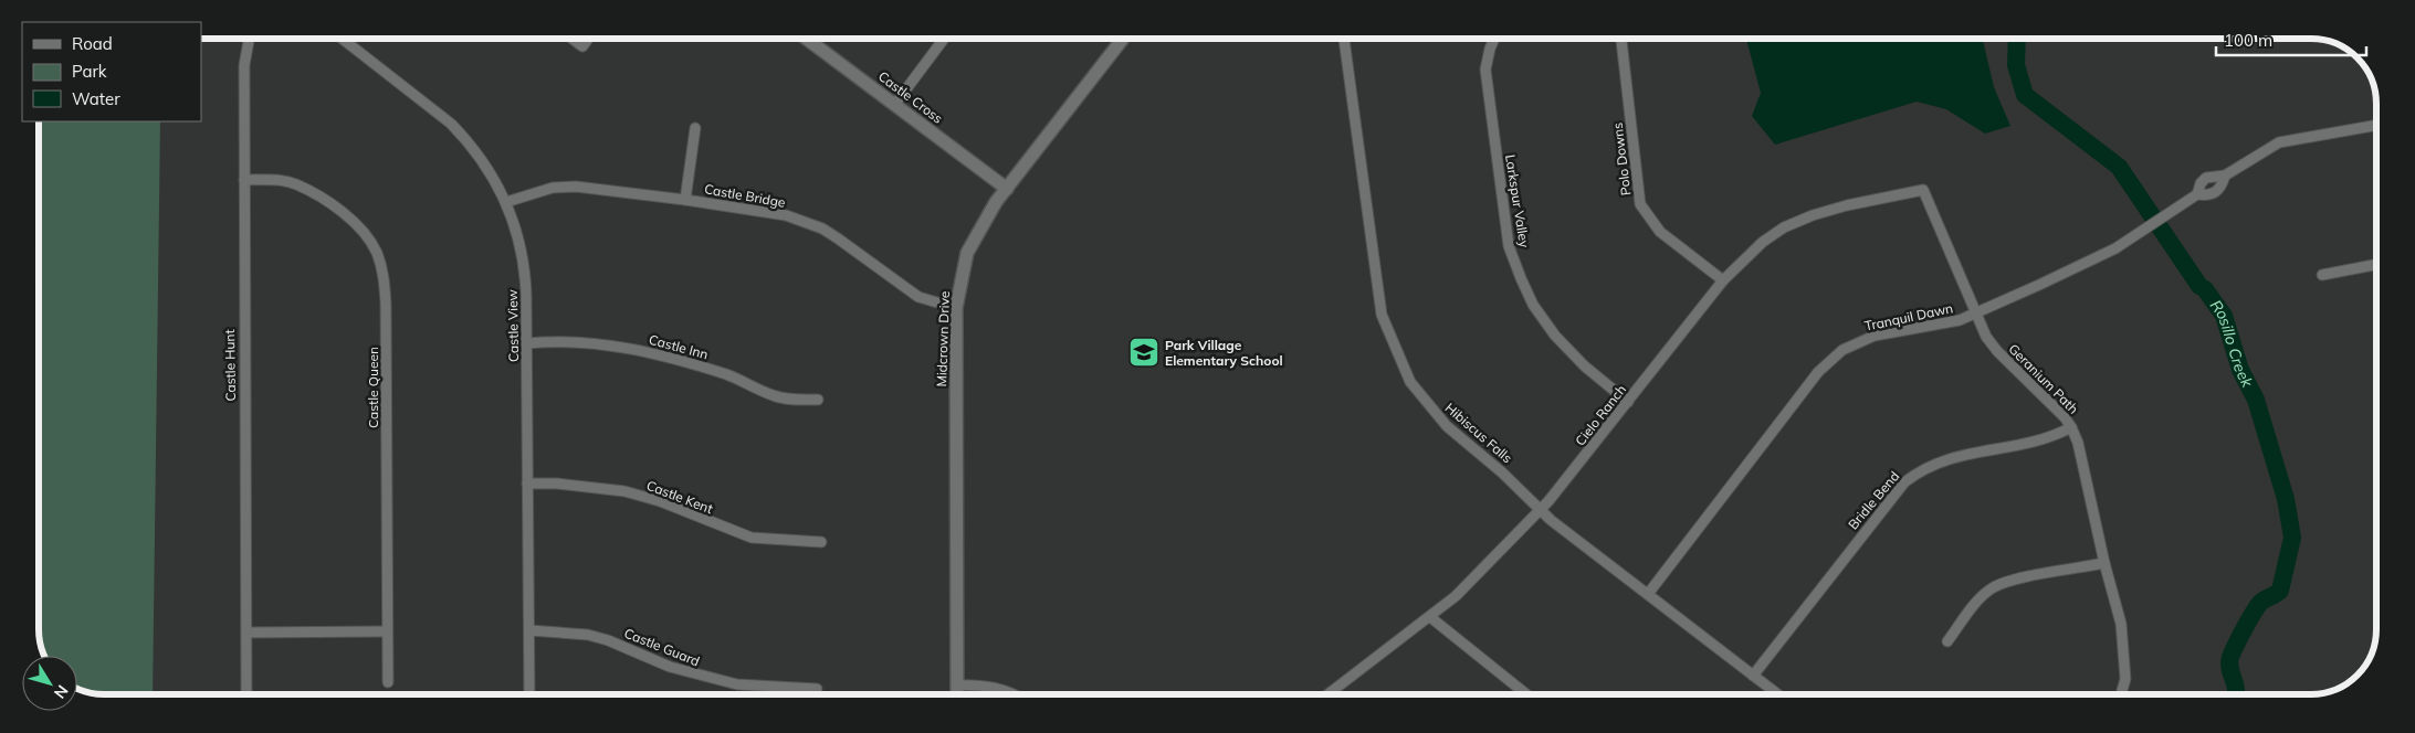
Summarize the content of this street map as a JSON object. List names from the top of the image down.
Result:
{
  "streets": {
    "street": [
      "Castle Cross",
      "Polo Downs",
      "Castle Bridge",
      "Larkspur Valley",
      "Tranquil Dawn",
      "Castle View",
      "Midcrown Drive",
      "Castle Inn",
      "Castle Hunt",
      "Geranium Path",
      "Castle Queen",
      "Cielo Ranch",
      "Hibiscus Falls",
      "Castle Kent",
      "Bridle Bend",
      "Castle Guard"
    ]
  },
  "crossings": [
    ["Castle Cross", "Midcrown Drive"],
    ["Polo Downs", "Cielo Ranch"],
    ["Castle Bridge", "Castle View"],
    ["Castle Bridge", "Midcrown Drive"],
    ["Larkspur Valley", "Cielo Ranch"],
    ["Tranquil Dawn", "Geranium Path"],
    ["Tranquil Dawn", "Hibiscus Falls"],
    ["Castle View", "Castle Inn"],
    ["Castle View", "Castle Kent"],
    ["Castle View", "Castle Guard"],
    ["Castle Hunt", "Castle Queen"],
    ["Geranium Path", "Cielo Ranch"],
    ["Geranium Path", "Bridle Bend"],
    ["Cielo Ranch", "Hibiscus Falls"],
    ["Hibiscus Falls", "Bridle Bend"]
  ],
  "water": ["Rosillo Creek"],
  "places": {
    "school or university": ["Park Village Elementary School"]
  },
  "legend": ["Road", "Park", "Water"],
  "scale_bar": "100 m",
  "north": "bottom right"
}
